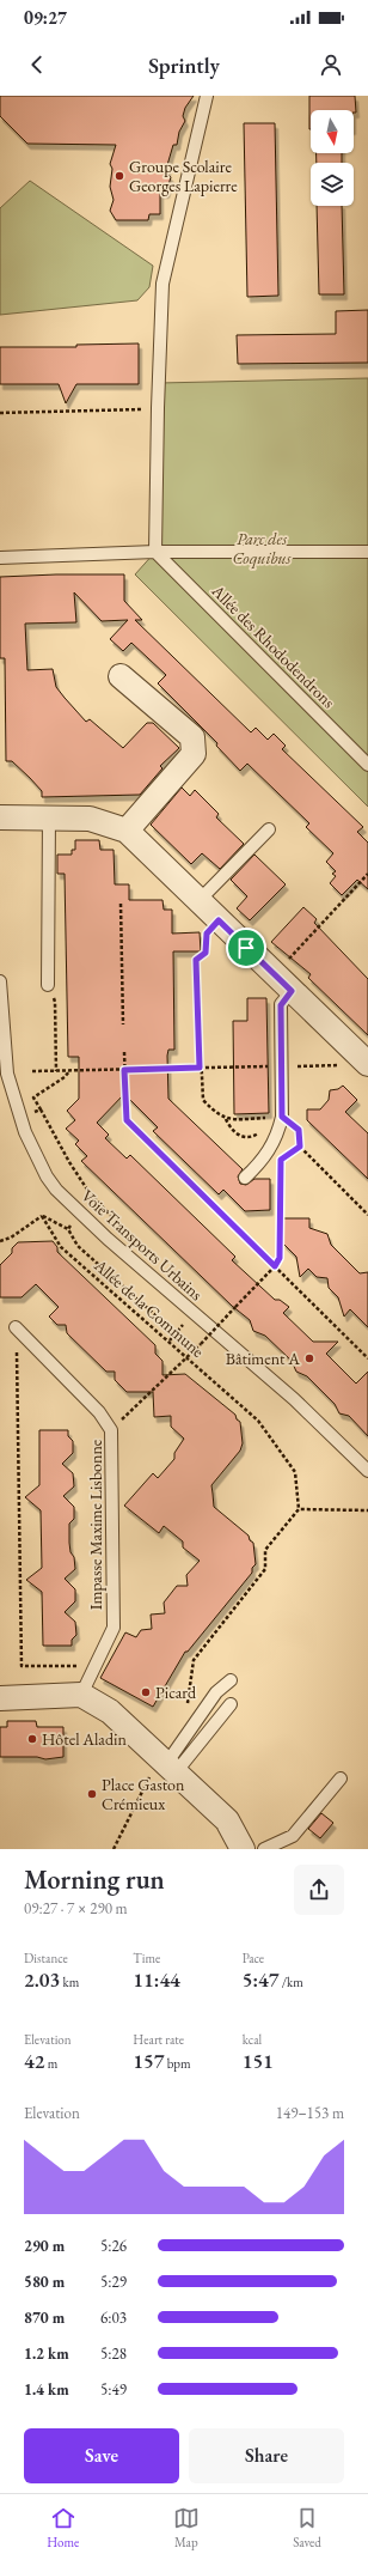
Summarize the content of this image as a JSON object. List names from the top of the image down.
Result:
{
  "streets": {
    "lane": ["Allée des Rhododendrons", "Voie Transports Urbains", "Impasse Maxime Lisbonne"],
    "path": ["Allée de la Commune"]
  },
  "parks": ["Parc des Coquibus"],
  "places": [
    "Groupe Scolaire Georges Lapierre",
    "Bâtiment A",
    "Picard",
    "Hôtel Aladin",
    "Place Gaston Crémieux"
  ],
  "north": "bottom",
  "page": {
    "status": "09:27",
    "header": "Sprintly",
    "heading": ["Morning run", "09:27 · 7 × 290 m"],
    "stats": [
      ["Distance", "2.03 km"],
      ["Time", "11:44"],
      ["Pace", "5:47 /km"],
      ["Elevation", "42 m"],
      ["Heart rate", "157 bpm"],
      ["kcal", "151"]
    ],
    "chart": ["Elevation", "149–153 m"],
    "list": [
      {
        "name": "290 m",
        "note": "5:26"
      },
      {
        "name": "580 m",
        "note": "5:29"
      },
      {
        "name": "870 m",
        "note": "6:03"
      },
      {
        "name": "1.2 km",
        "note": "5:28"
      },
      {
        "name": "1.4 km",
        "note": "5:49"
      }
    ],
    "buttons": ["Save", "Share"],
    "tabs": ["Home", "Map", "Saved"]
  }
}
